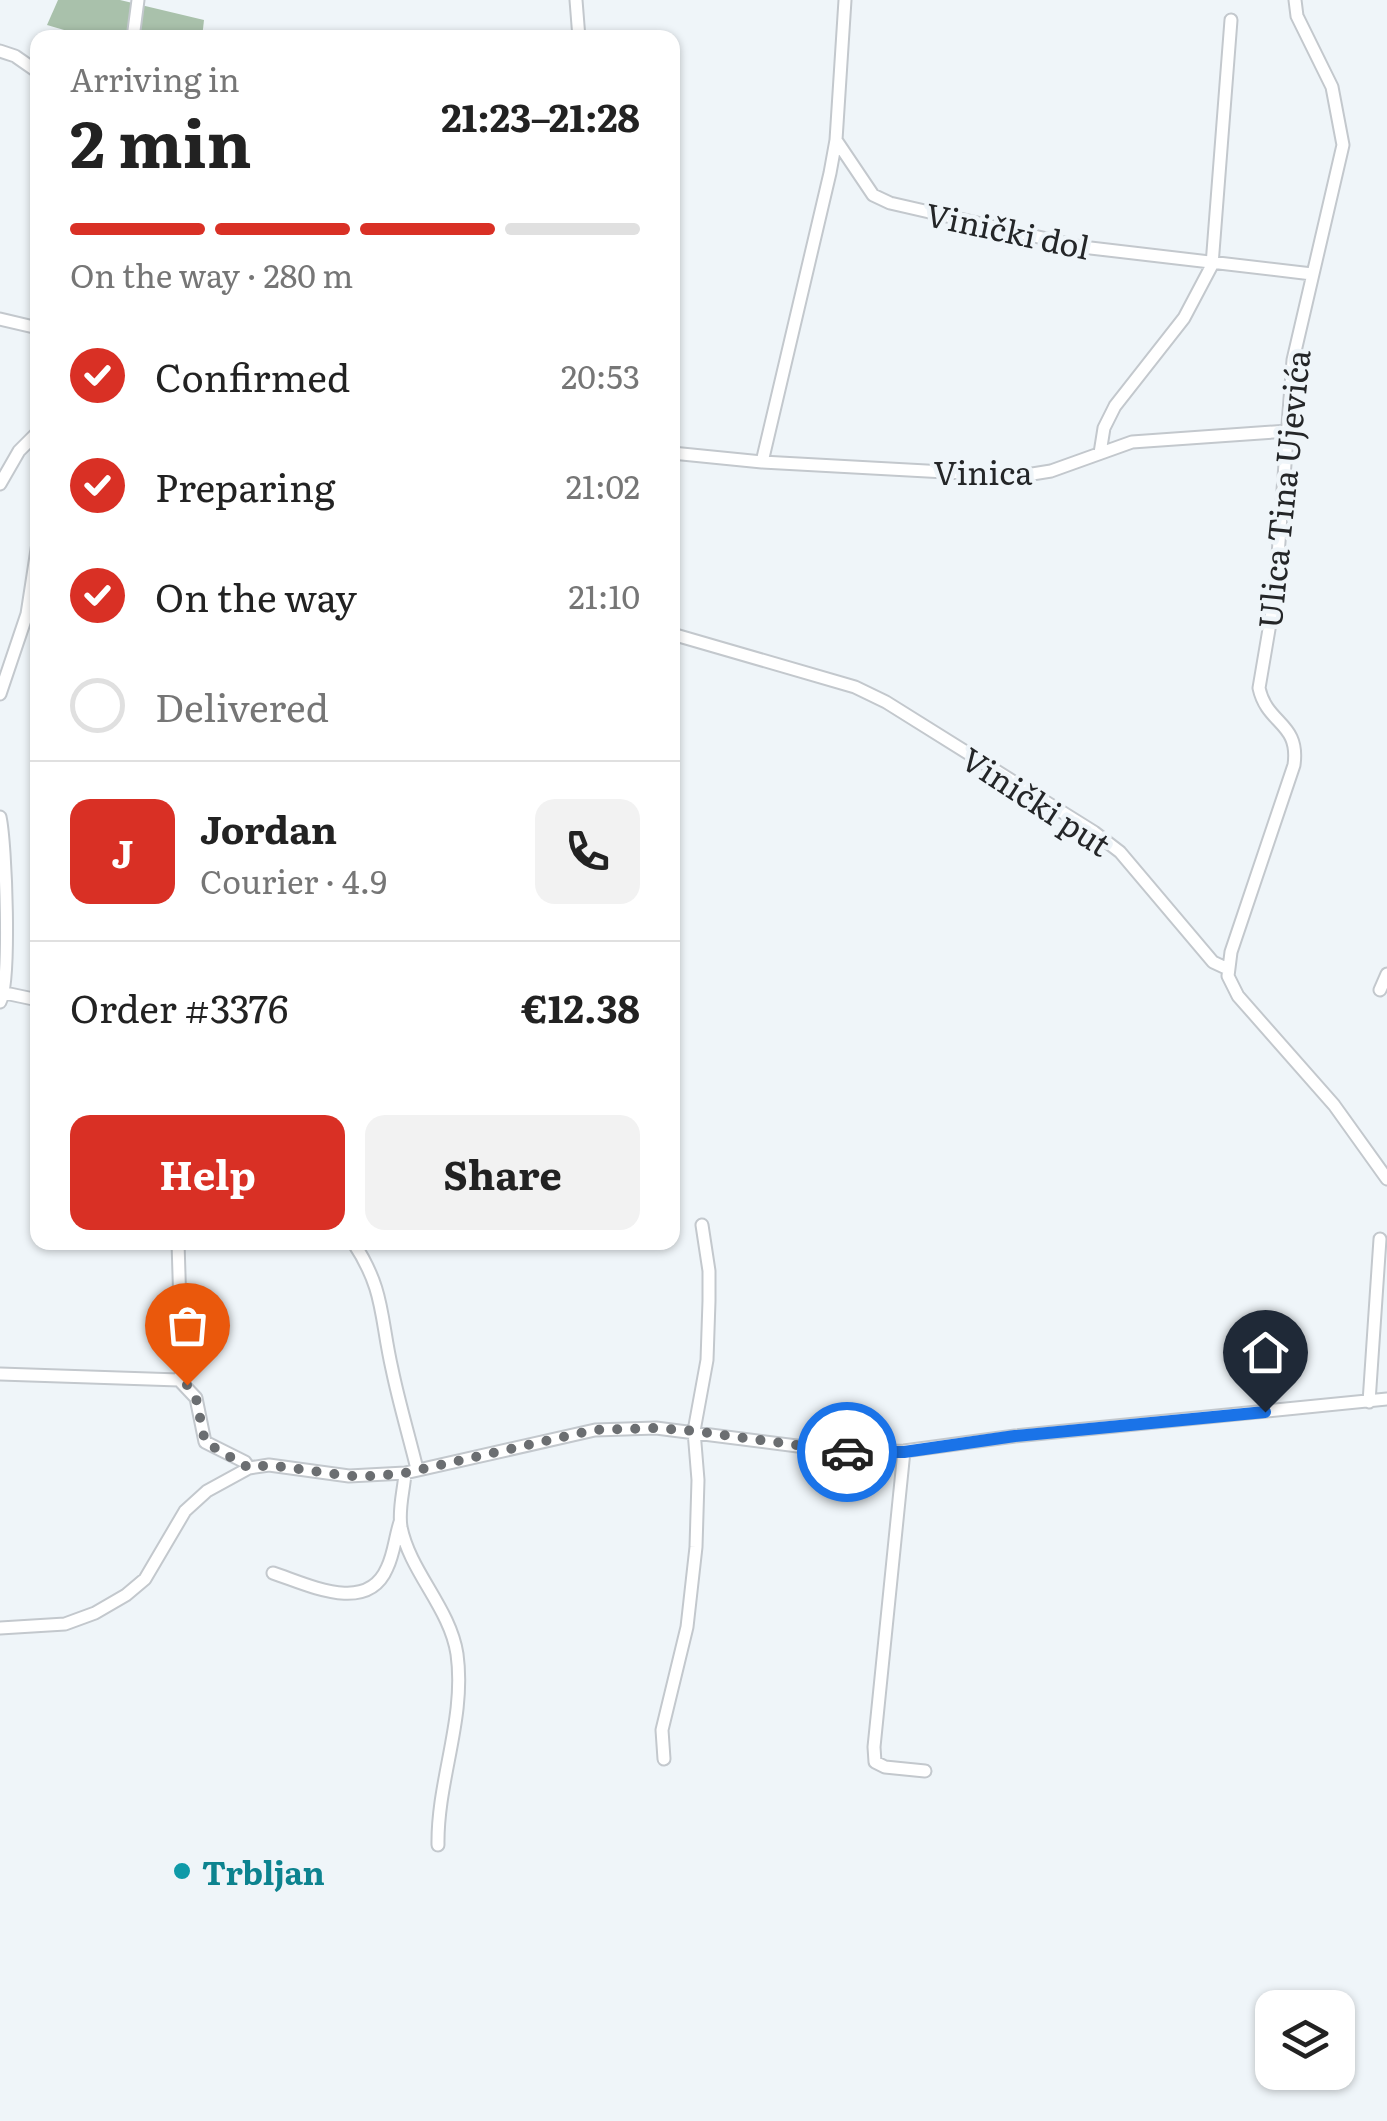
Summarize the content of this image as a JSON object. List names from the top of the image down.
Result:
{
  "streets": {
    "street": [
      "Vinički dol",
      "Vinica",
      "Ulica Tina Ujevića",
      "Vinički put"
    ]
  },
  "crossings": [
    ["Vinički dol", "Ulica Tina Ujevića"],
    ["Vinica", "Ulica Tina Ujevića"],
    ["Ulica Tina Ujevića", "Vinički put"]
  ],
  "places": ["Trbljan"],
  "page": {
    "heading": ["2 min", "Arriving in", "21:23–21:28"],
    "panel": [
      "Jordan",
      "Courier · 4.9",
      "Order #3376",
      "€12.38"
    ],
    "bar": "On the way · 280 m",
    "list": [
      ["Confirmed", "20:53"],
      ["Preparing", "21:02"],
      ["On the way", "21:10"],
      "Delivered"
    ],
    "round": "J",
    "buttons": ["Help", "Share"]
  }
}
